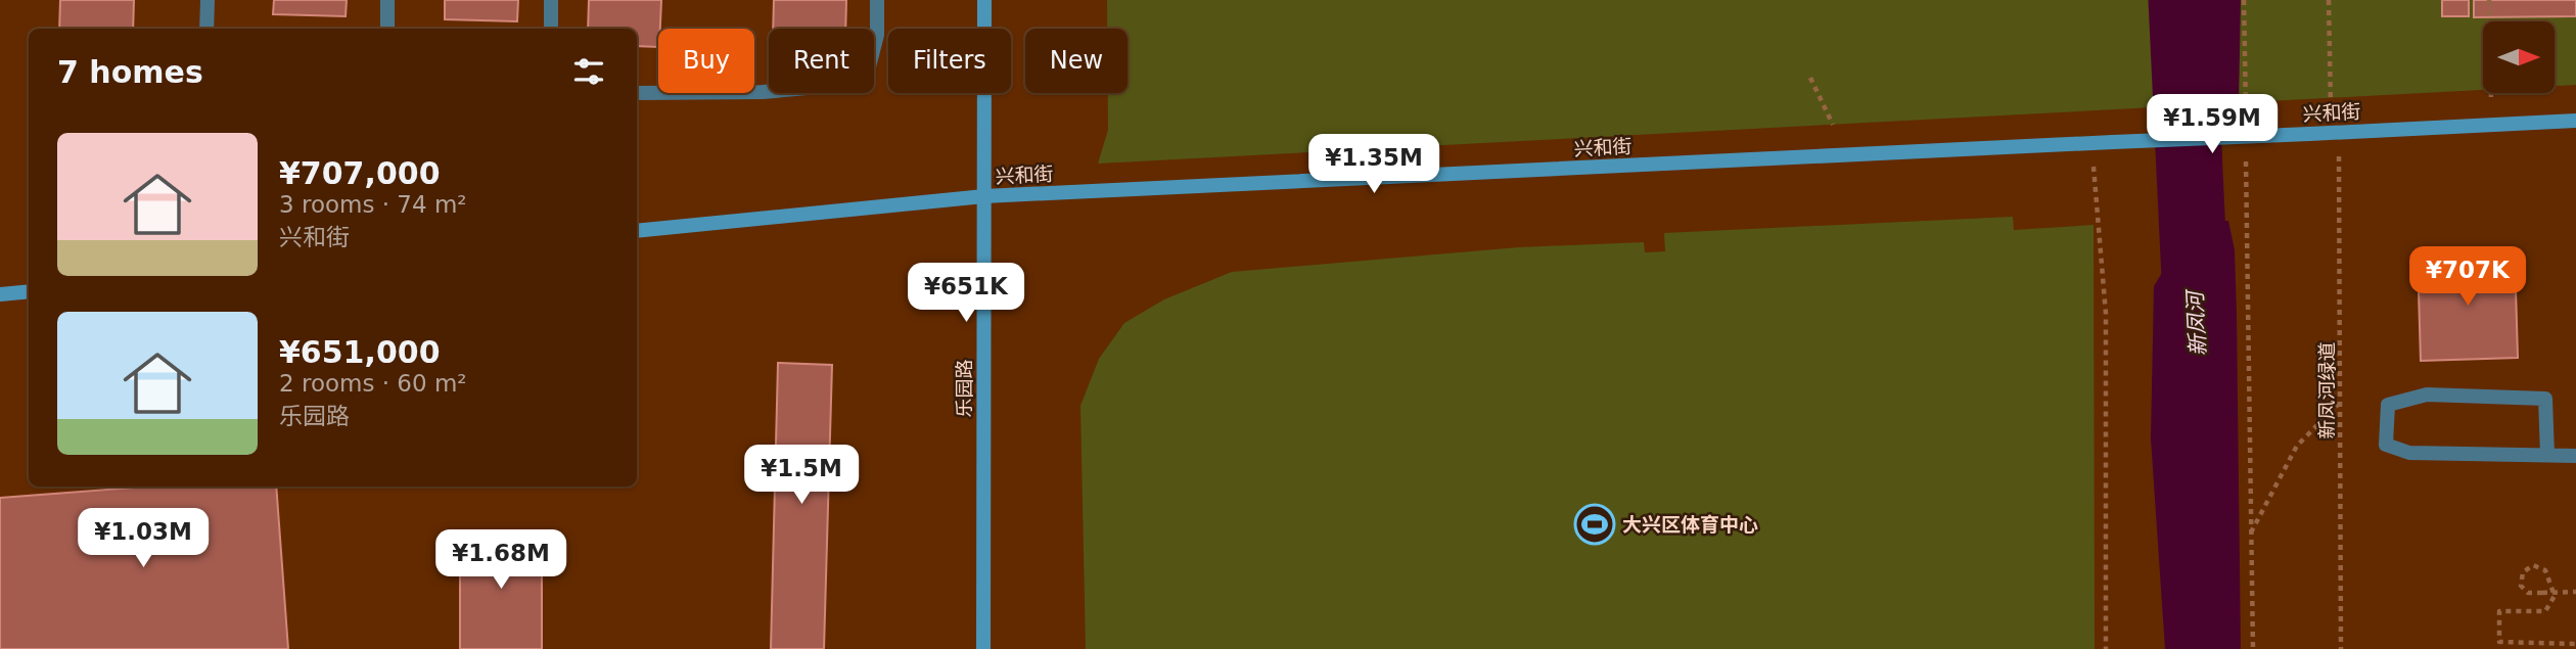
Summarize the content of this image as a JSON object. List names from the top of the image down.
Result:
{
  "streets": {
    "street": ["兴和街", "乐园路"],
    "path": ["新凤河绿道"]
  },
  "crossings": [
    ["兴和街", "乐园路"],
    ["兴和街", "新凤河绿道"]
  ],
  "water": ["新凤河"],
  "places": {
    "sports": ["大兴区体育中心"]
  },
  "north": "right",
  "page": {
    "chip": [
      "Buy",
      "Rent",
      "Filters",
      "New"
    ],
    "heading": "7 homes",
    "price": [
      "¥1.59M",
      "¥1.35M",
      "¥707K",
      "¥651K",
      "¥1.5M",
      "¥1.03M",
      "¥1.68M"
    ],
    "list": [
      {
        "name": "¥707,000",
        "note": "3 rooms · 74 m² · 兴和街"
      },
      {
        "name": "¥651,000",
        "note": "2 rooms · 60 m² · 乐园路"
      }
    ]
  }
}
